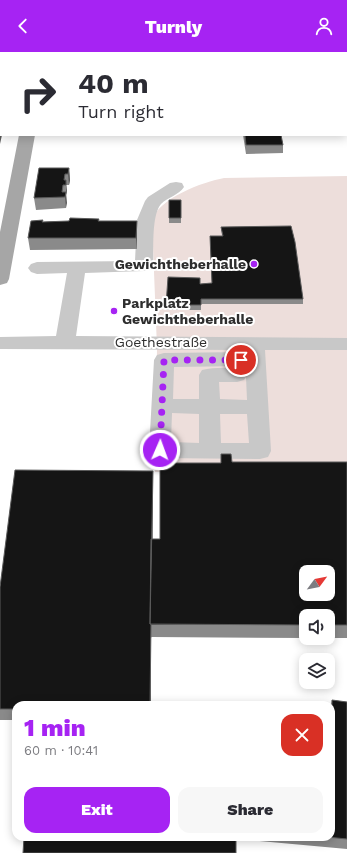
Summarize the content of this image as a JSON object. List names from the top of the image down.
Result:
{
  "streets": {
    "street": ["Goethestraße"]
  },
  "places": ["Gewichtheberhalle", "Parkplatz Gewichtheberhalle"],
  "north": "top right",
  "page": {
    "header": "Turnly",
    "turn": ["40 m", "Turn right"],
    "heading": ["1 min", "60 m · 10:41"],
    "buttons": ["Exit", "Share"]
  }
}
